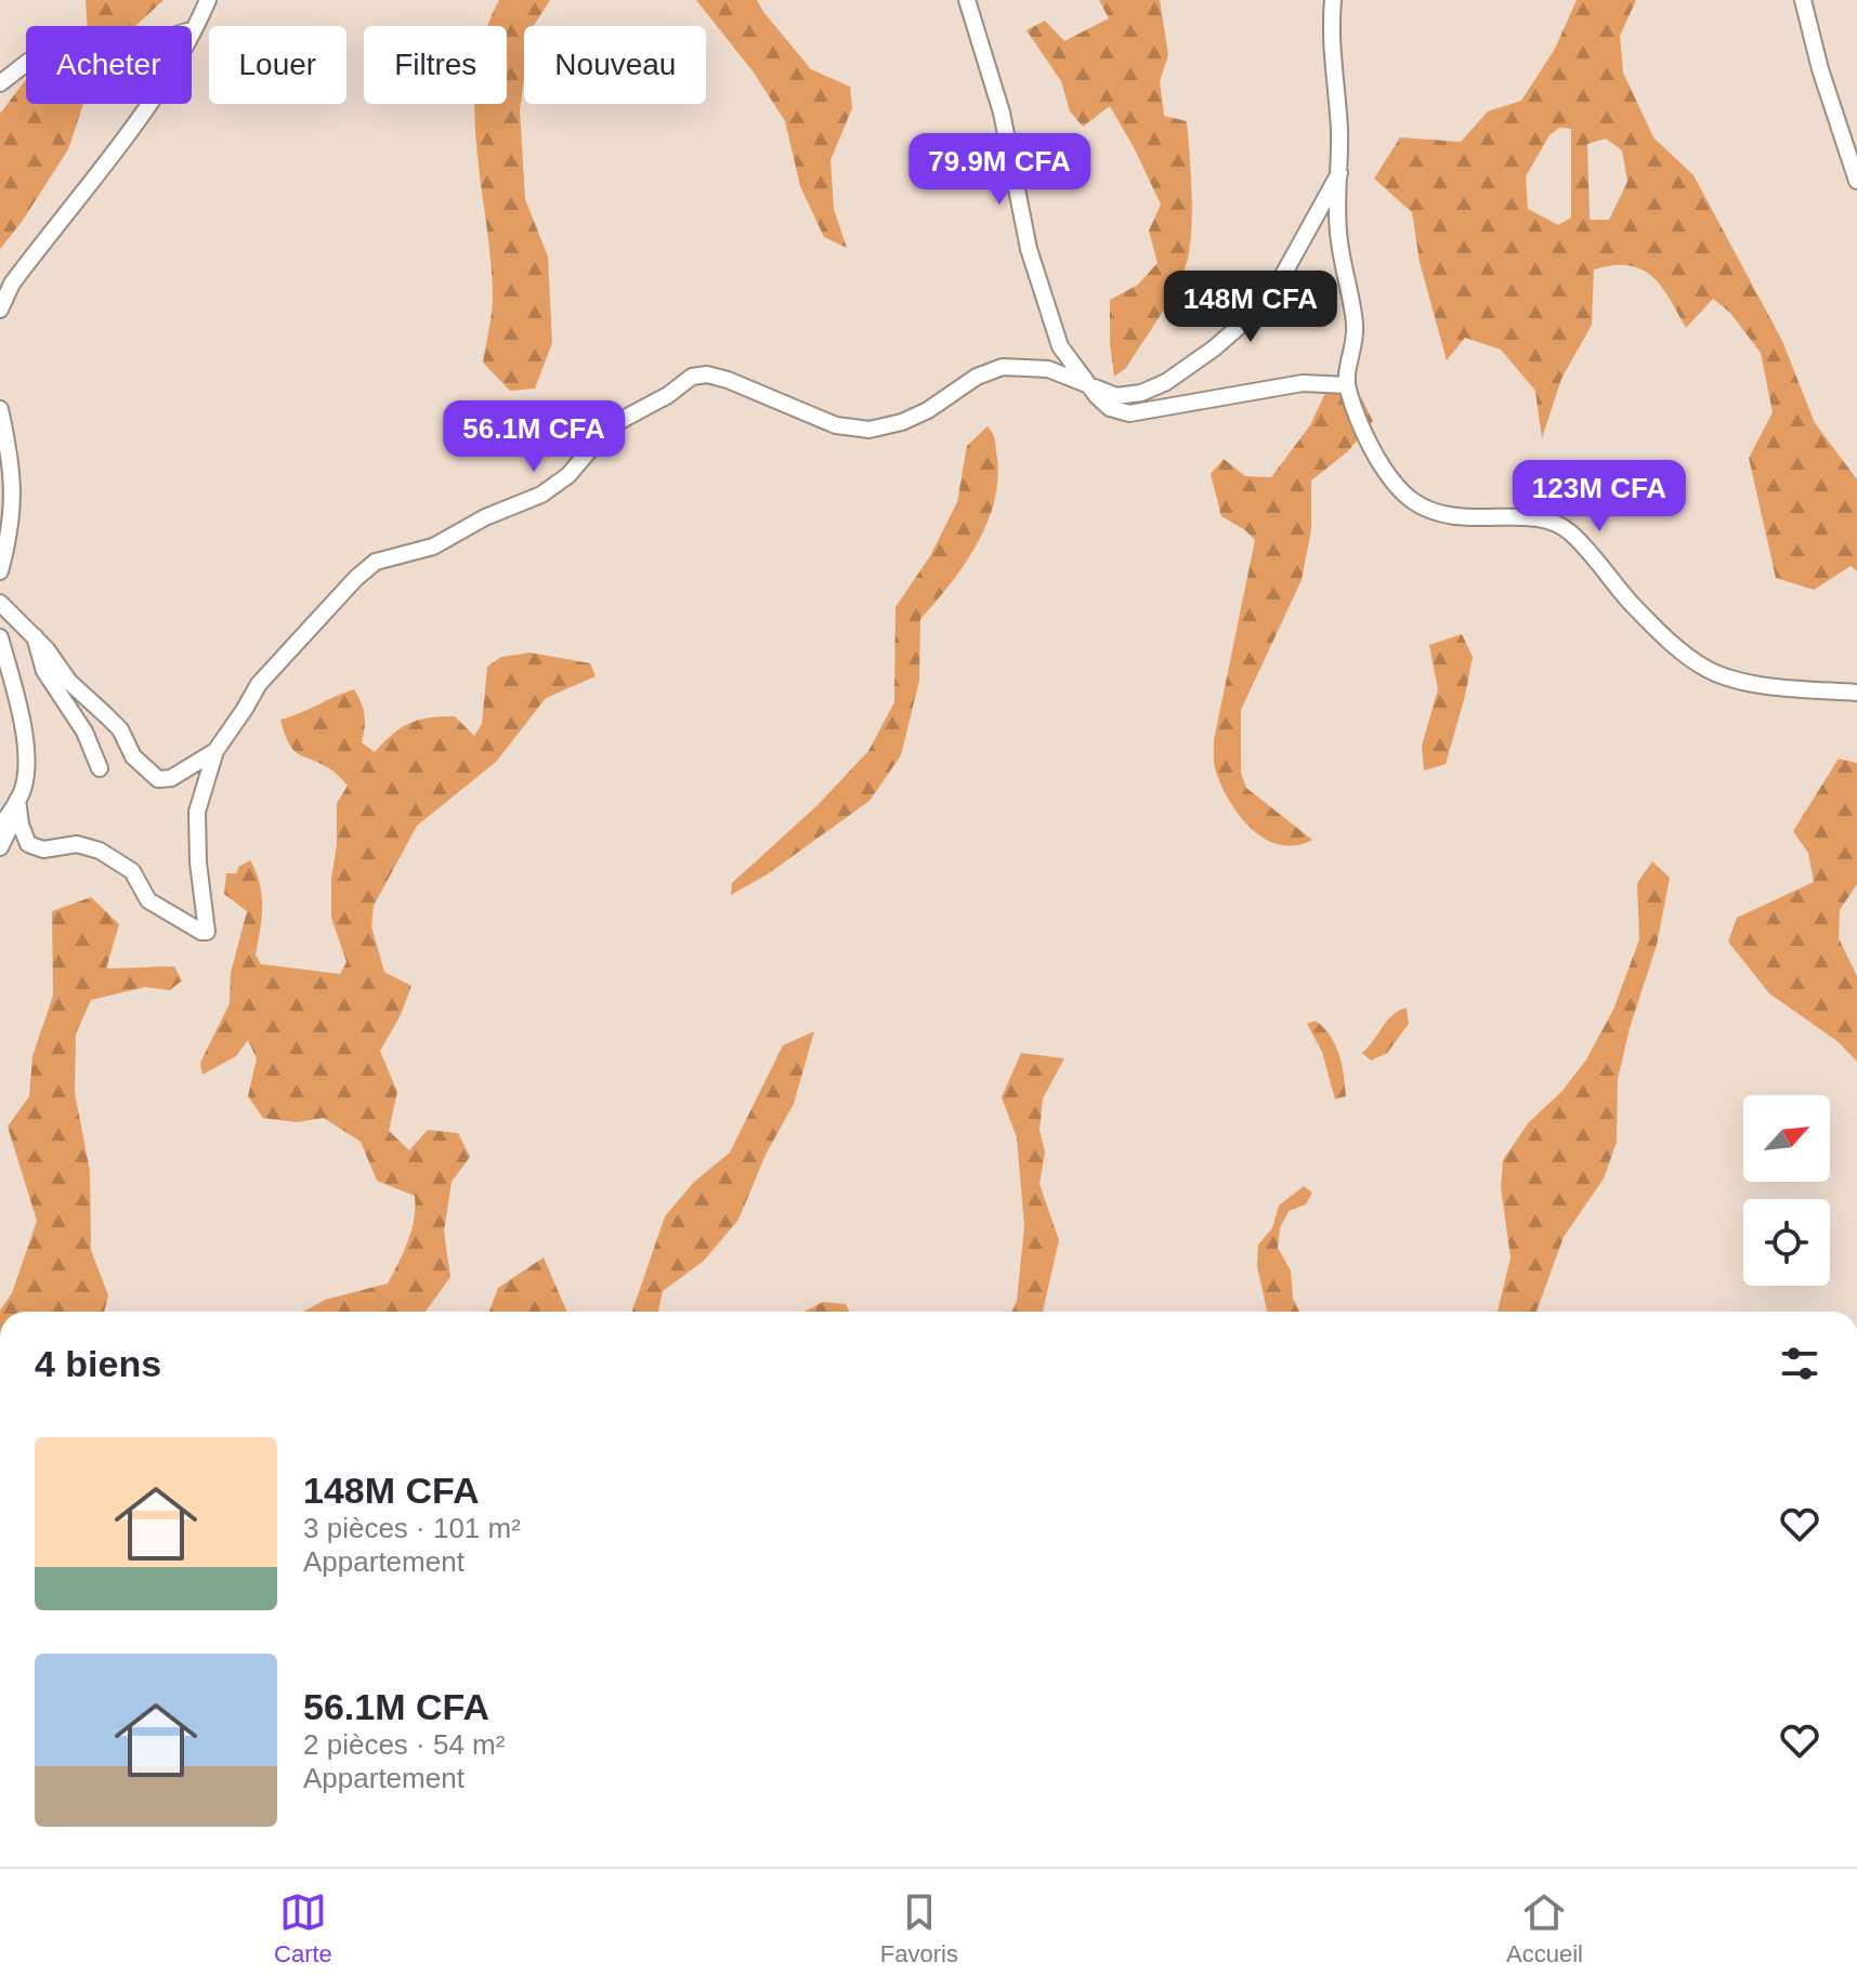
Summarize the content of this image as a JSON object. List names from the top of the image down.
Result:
{
  "north": "top right",
  "page": {
    "chip": [
      "Acheter",
      "Louer",
      "Filtres",
      "Nouveau"
    ],
    "price": [
      "79.9M CFA",
      "148M CFA",
      "56.1M CFA",
      "123M CFA"
    ],
    "heading": "4 biens",
    "list": [
      {
        "name": "148M CFA",
        "note": "3 pièces · 101 m² · Appartement"
      },
      {
        "name": "56.1M CFA",
        "note": "2 pièces · 54 m² · Appartement"
      }
    ],
    "tabs": ["Carte", "Favoris", "Accueil"]
  }
}
